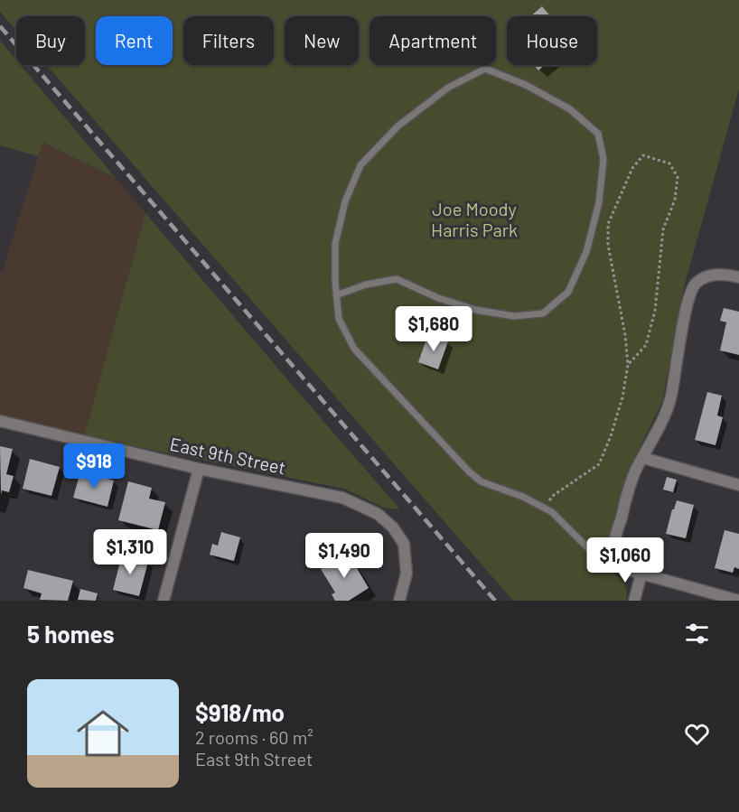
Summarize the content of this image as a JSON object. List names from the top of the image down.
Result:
{
  "streets": {
    "street": ["East 9th Street"]
  },
  "parks": ["Joe Moody Harris Park"],
  "page": {
    "chip": [
      "Buy",
      "Rent",
      "Filters",
      "New",
      "Apartment",
      "House"
    ],
    "price": [
      "$1,680",
      "$918",
      "$1,310",
      "$1,490",
      "$1,060"
    ],
    "heading": "5 homes",
    "list": [
      {
        "name": "$918/mo",
        "note": "2 rooms · 60 m² · East 9th Street"
      }
    ]
  }
}
